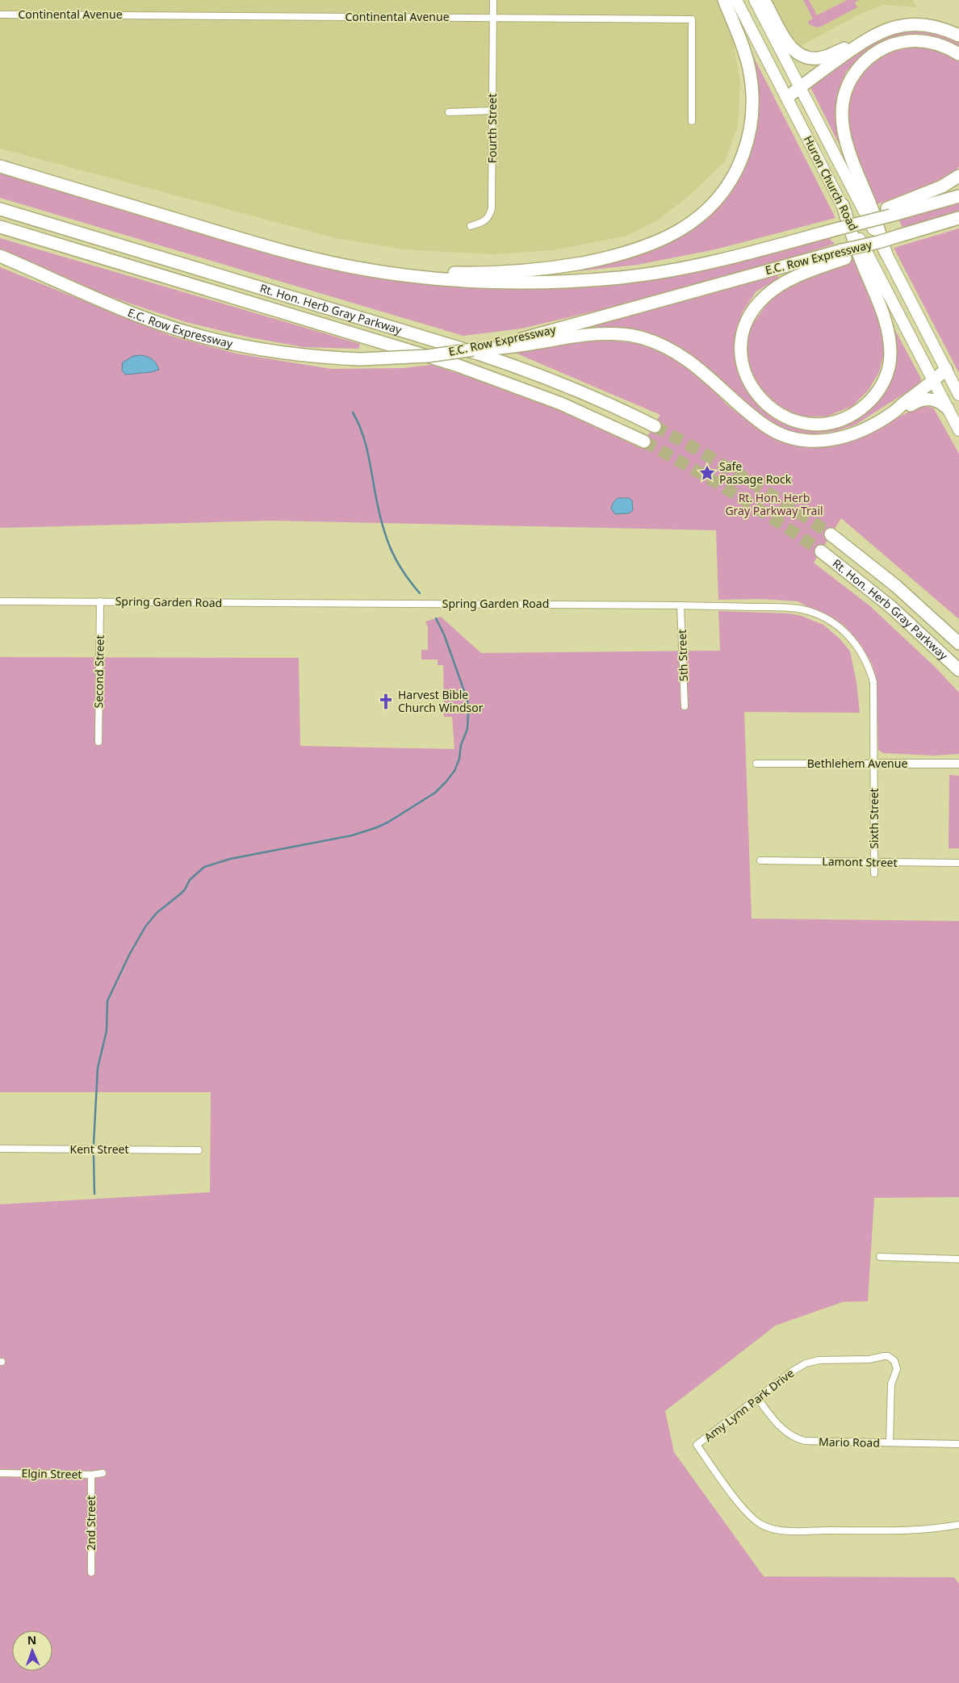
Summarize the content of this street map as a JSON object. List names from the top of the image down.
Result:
{
  "streets": {
    "highway": ["Huron Church Road", "E.C. Row Expressway", "Rt. Hon. Herb Gray Parkway"],
    "street": [
      "Continental Avenue",
      "Fourth Street",
      "Spring Garden Road",
      "5th Street",
      "Second Street",
      "Bethlehem Avenue",
      "Sixth Street",
      "Lamont Street",
      "Kent Street",
      "Amy Lynn Park Drive",
      "Mario Road",
      "Elgin Street",
      "2nd Street"
    ]
  },
  "crossings": [
    ["Continental Avenue", "Fourth Street"],
    ["Huron Church Road", "E.C. Row Expressway"],
    ["Spring Garden Road", "5th Street"],
    ["Spring Garden Road", "Second Street"],
    ["Spring Garden Road", "Bethlehem Avenue"],
    ["Spring Garden Road", "Sixth Street"],
    ["Bethlehem Avenue", "Sixth Street"],
    ["Sixth Street", "Lamont Street"],
    ["Amy Lynn Park Drive", "Mario Road"],
    ["Elgin Street", "2nd Street"]
  ],
  "parks": ["Rt. Hon. Herb Gray Parkway Trail"],
  "places": {
    "place": ["Safe Passage Rock"],
    "church": ["Harvest Bible Church Windsor"]
  },
  "north": "top"
}
